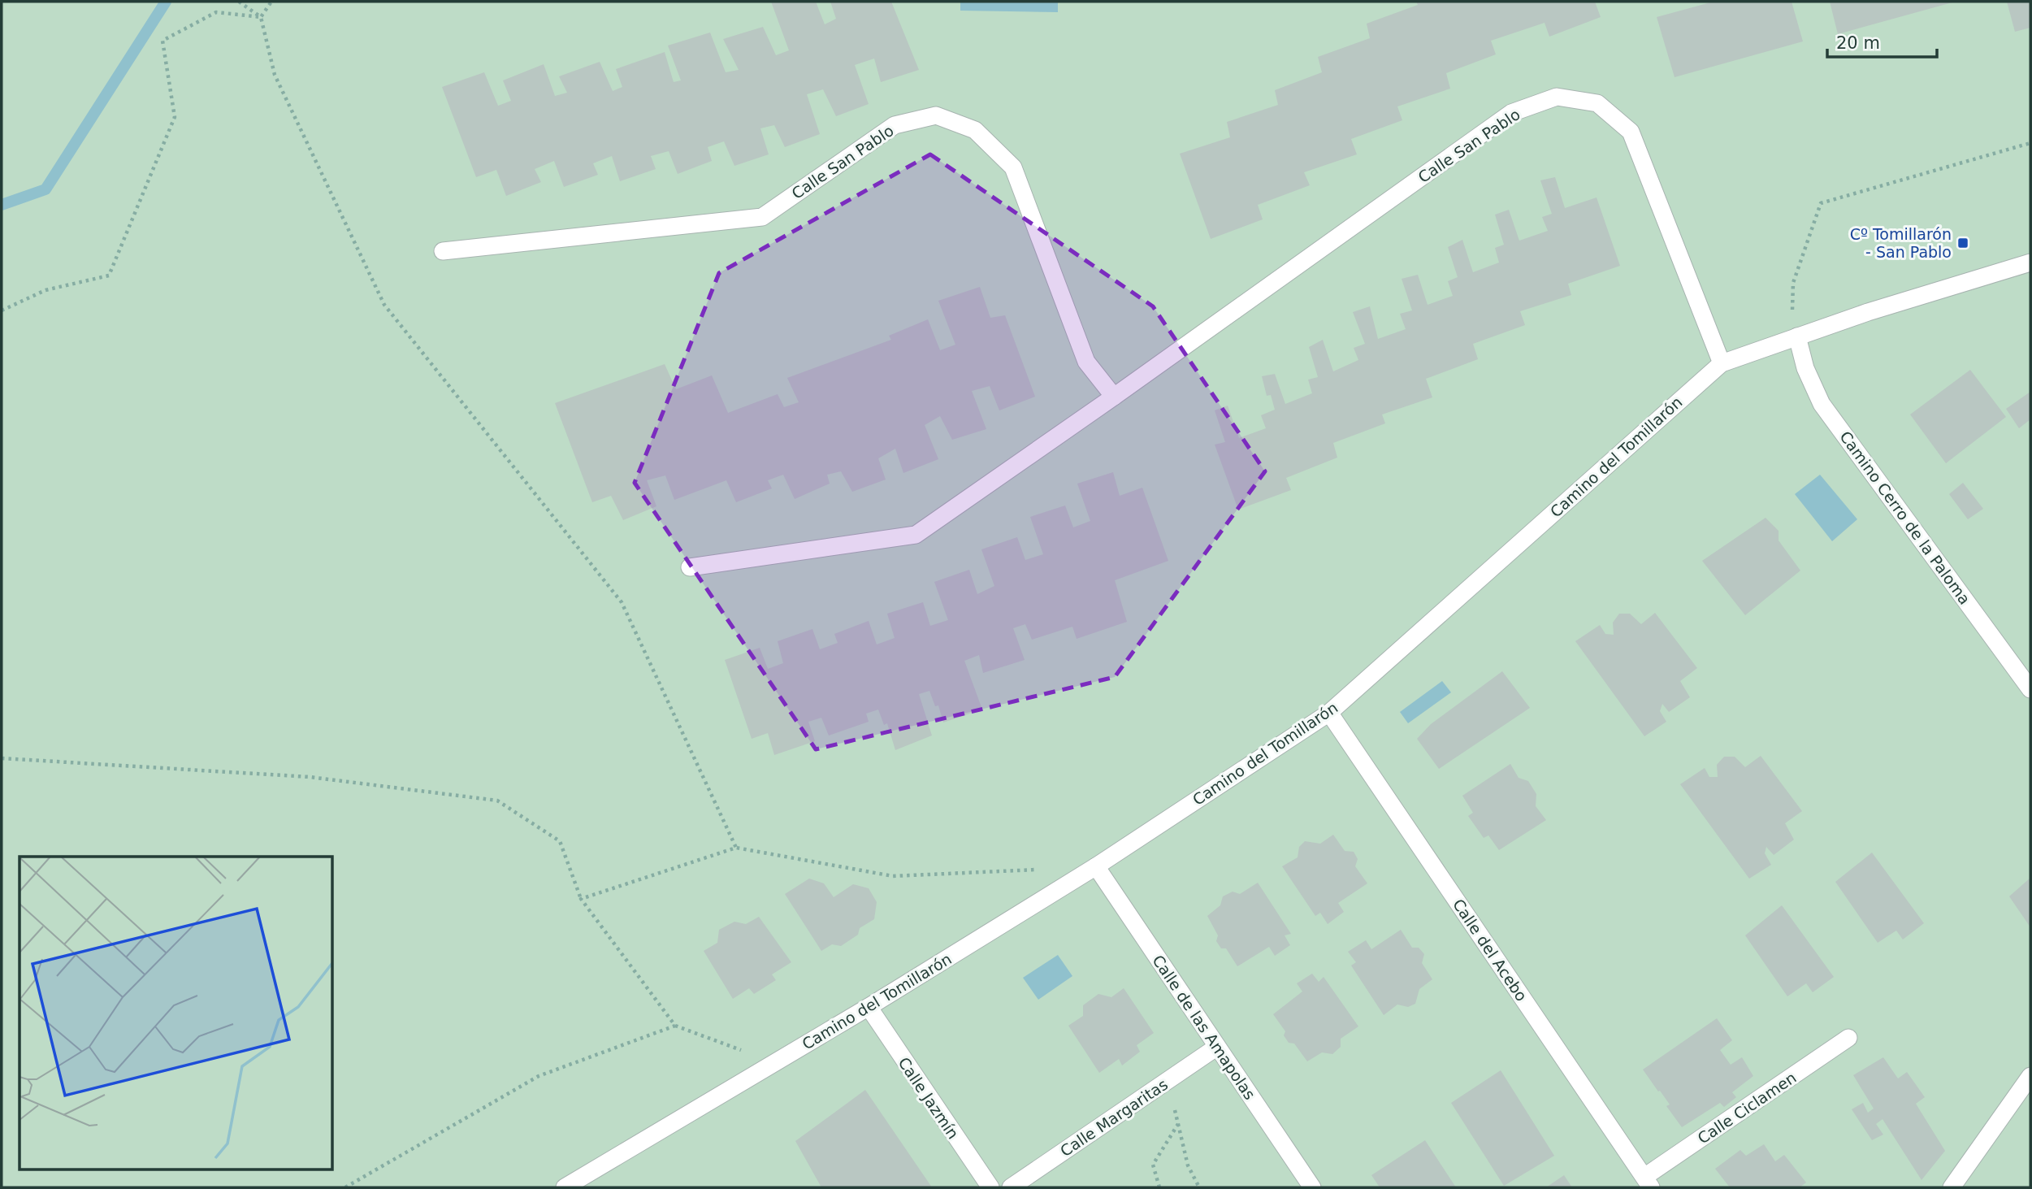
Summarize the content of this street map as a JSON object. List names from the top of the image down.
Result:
{
  "streets": {
    "street": [
      "Calle San Pablo",
      "Camino del Tomillarón",
      "Camino Cerro de la Paloma",
      "Calle del Acebo",
      "Calle de las Amapolas",
      "Calle Jazmín",
      "Calle Ciclamen",
      "Calle Margaritas"
    ]
  },
  "crossings": [
    ["Calle San Pablo", "Camino del Tomillarón"],
    ["Camino del Tomillarón", "Camino Cerro de la Paloma"],
    ["Camino del Tomillarón", "Calle del Acebo"],
    ["Camino del Tomillarón", "Calle de las Amapolas"],
    ["Camino del Tomillarón", "Calle Jazmín"],
    ["Calle del Acebo", "Calle Ciclamen"],
    ["Calle de las Amapolas", "Calle Margaritas"]
  ],
  "places": {
    "transit": ["Cº Tomillarón - San Pablo"]
  },
  "scale_bar": "20 m"
}
